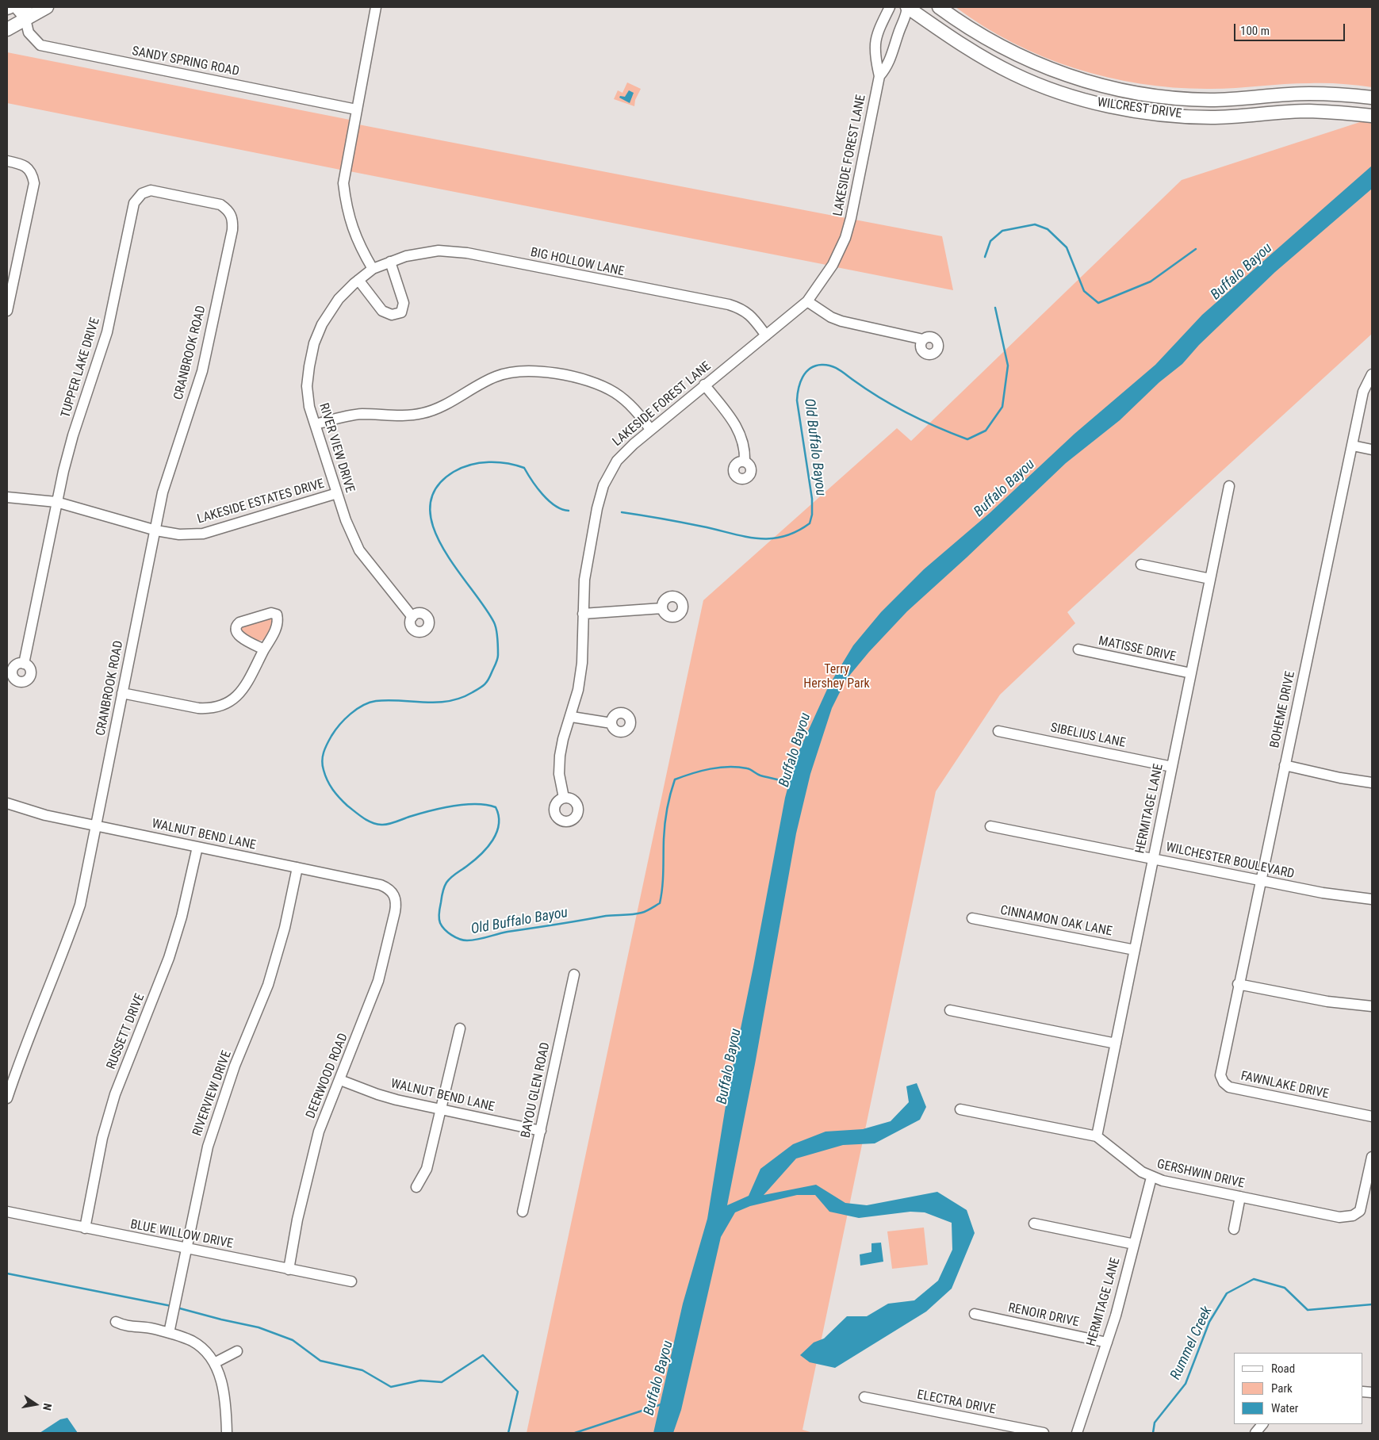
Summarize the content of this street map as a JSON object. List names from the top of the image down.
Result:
{
  "streets": {
    "main road": ["WILCREST DRIVE"],
    "street": [
      "SANDY SPRING ROAD",
      "LAKESIDE FOREST LANE",
      "BIG HOLLOW LANE",
      "CRANBROOK ROAD",
      "TUPPER LAKE DRIVE",
      "RIVER VIEW DRIVE",
      "LAKESIDE ESTATES DRIVE",
      "MATISSE DRIVE",
      "BOHEME DRIVE",
      "SIBELIUS LANE",
      "HERMITAGE LANE",
      "WALNUT BEND LANE",
      "WILCHESTER BOULEVARD",
      "CINNAMON OAK LANE",
      "RUSSETT DRIVE",
      "DEERWOOD ROAD",
      "FAWNLAKE DRIVE",
      "BAYOU GLEN ROAD",
      "RIVERVIEW DRIVE",
      "GERSHWIN DRIVE",
      "BLUE WILLOW DRIVE",
      "RENOIR DRIVE",
      "ELECTRA DRIVE"
    ]
  },
  "crossings": [
    ["WILCREST DRIVE", "LAKESIDE FOREST LANE"],
    ["LAKESIDE FOREST LANE", "BIG HOLLOW LANE"],
    ["BIG HOLLOW LANE", "RIVER VIEW DRIVE"],
    ["CRANBROOK ROAD", "TUPPER LAKE DRIVE"],
    ["CRANBROOK ROAD", "LAKESIDE ESTATES DRIVE"],
    ["CRANBROOK ROAD", "WALNUT BEND LANE"],
    ["TUPPER LAKE DRIVE", "LAKESIDE ESTATES DRIVE"],
    ["RIVER VIEW DRIVE", "LAKESIDE ESTATES DRIVE"],
    ["MATISSE DRIVE", "HERMITAGE LANE"],
    ["BOHEME DRIVE", "WILCHESTER BOULEVARD"],
    ["BOHEME DRIVE", "FAWNLAKE DRIVE"],
    ["SIBELIUS LANE", "HERMITAGE LANE"],
    ["HERMITAGE LANE", "WILCHESTER BOULEVARD"],
    ["HERMITAGE LANE", "CINNAMON OAK LANE"],
    ["HERMITAGE LANE", "GERSHWIN DRIVE"],
    ["HERMITAGE LANE", "RENOIR DRIVE"],
    ["WALNUT BEND LANE", "RUSSETT DRIVE"],
    ["WALNUT BEND LANE", "DEERWOOD ROAD"],
    ["WALNUT BEND LANE", "BAYOU GLEN ROAD"],
    ["WALNUT BEND LANE", "RIVERVIEW DRIVE"],
    ["RUSSETT DRIVE", "BLUE WILLOW DRIVE"],
    ["DEERWOOD ROAD", "BLUE WILLOW DRIVE"],
    ["RIVERVIEW DRIVE", "BLUE WILLOW DRIVE"]
  ],
  "water": ["Buffalo Bayou", "Old Buffalo Bayou", "Rummel Creek"],
  "parks": ["Terry Hershey Park"],
  "legend": ["Road", "Park", "Water"],
  "scale_bar": "100 m",
  "north": "right"
}
